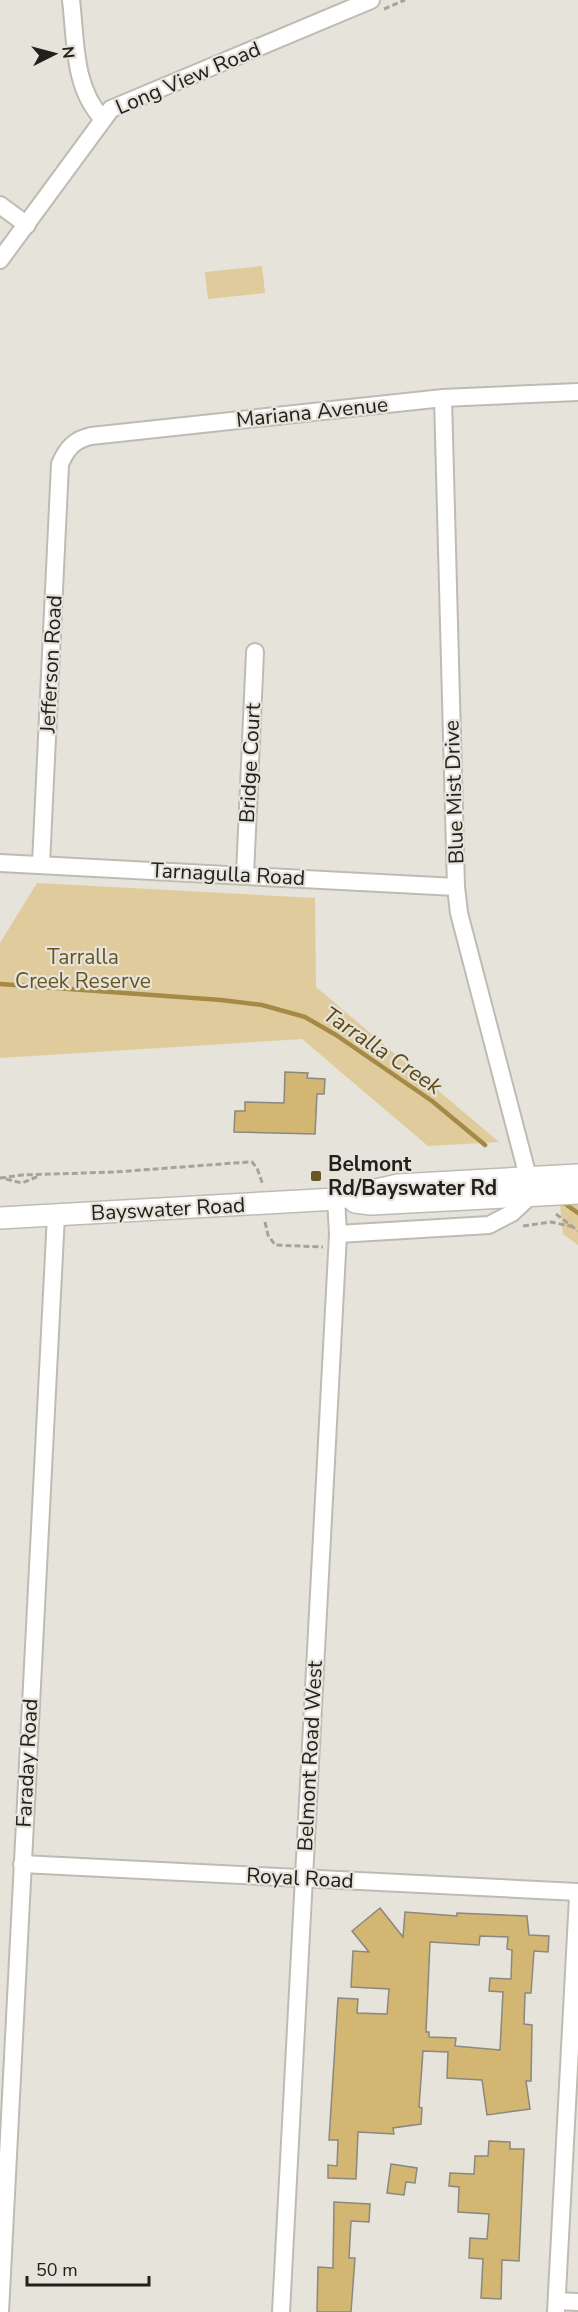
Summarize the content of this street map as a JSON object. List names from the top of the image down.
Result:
{
  "streets": {
    "main road": ["Bayswater Road"],
    "street": [
      "Long View Road",
      "Mariana Avenue",
      "Jefferson Road",
      "Bridge Court",
      "Blue Mist Drive",
      "Tarnagulla Road",
      "Belmont Road West",
      "Faraday Road",
      "Royal Road"
    ]
  },
  "crossings": [
    ["Mariana Avenue", "Jefferson Road"],
    ["Mariana Avenue", "Blue Mist Drive"],
    ["Jefferson Road", "Tarnagulla Road"],
    ["Bridge Court", "Tarnagulla Road"],
    ["Blue Mist Drive", "Tarnagulla Road"],
    ["Blue Mist Drive", "Bayswater Road"],
    ["Bayswater Road", "Belmont Road West"],
    ["Bayswater Road", "Faraday Road"],
    ["Belmont Road West", "Royal Road"],
    ["Faraday Road", "Royal Road"]
  ],
  "water": ["Tarralla Creek"],
  "parks": ["Tarralla Creek Reserve"],
  "places": {
    "transit": ["Belmont Rd/Bayswater Rd"]
  },
  "scale_bar": "50 m",
  "north": "right"
}
